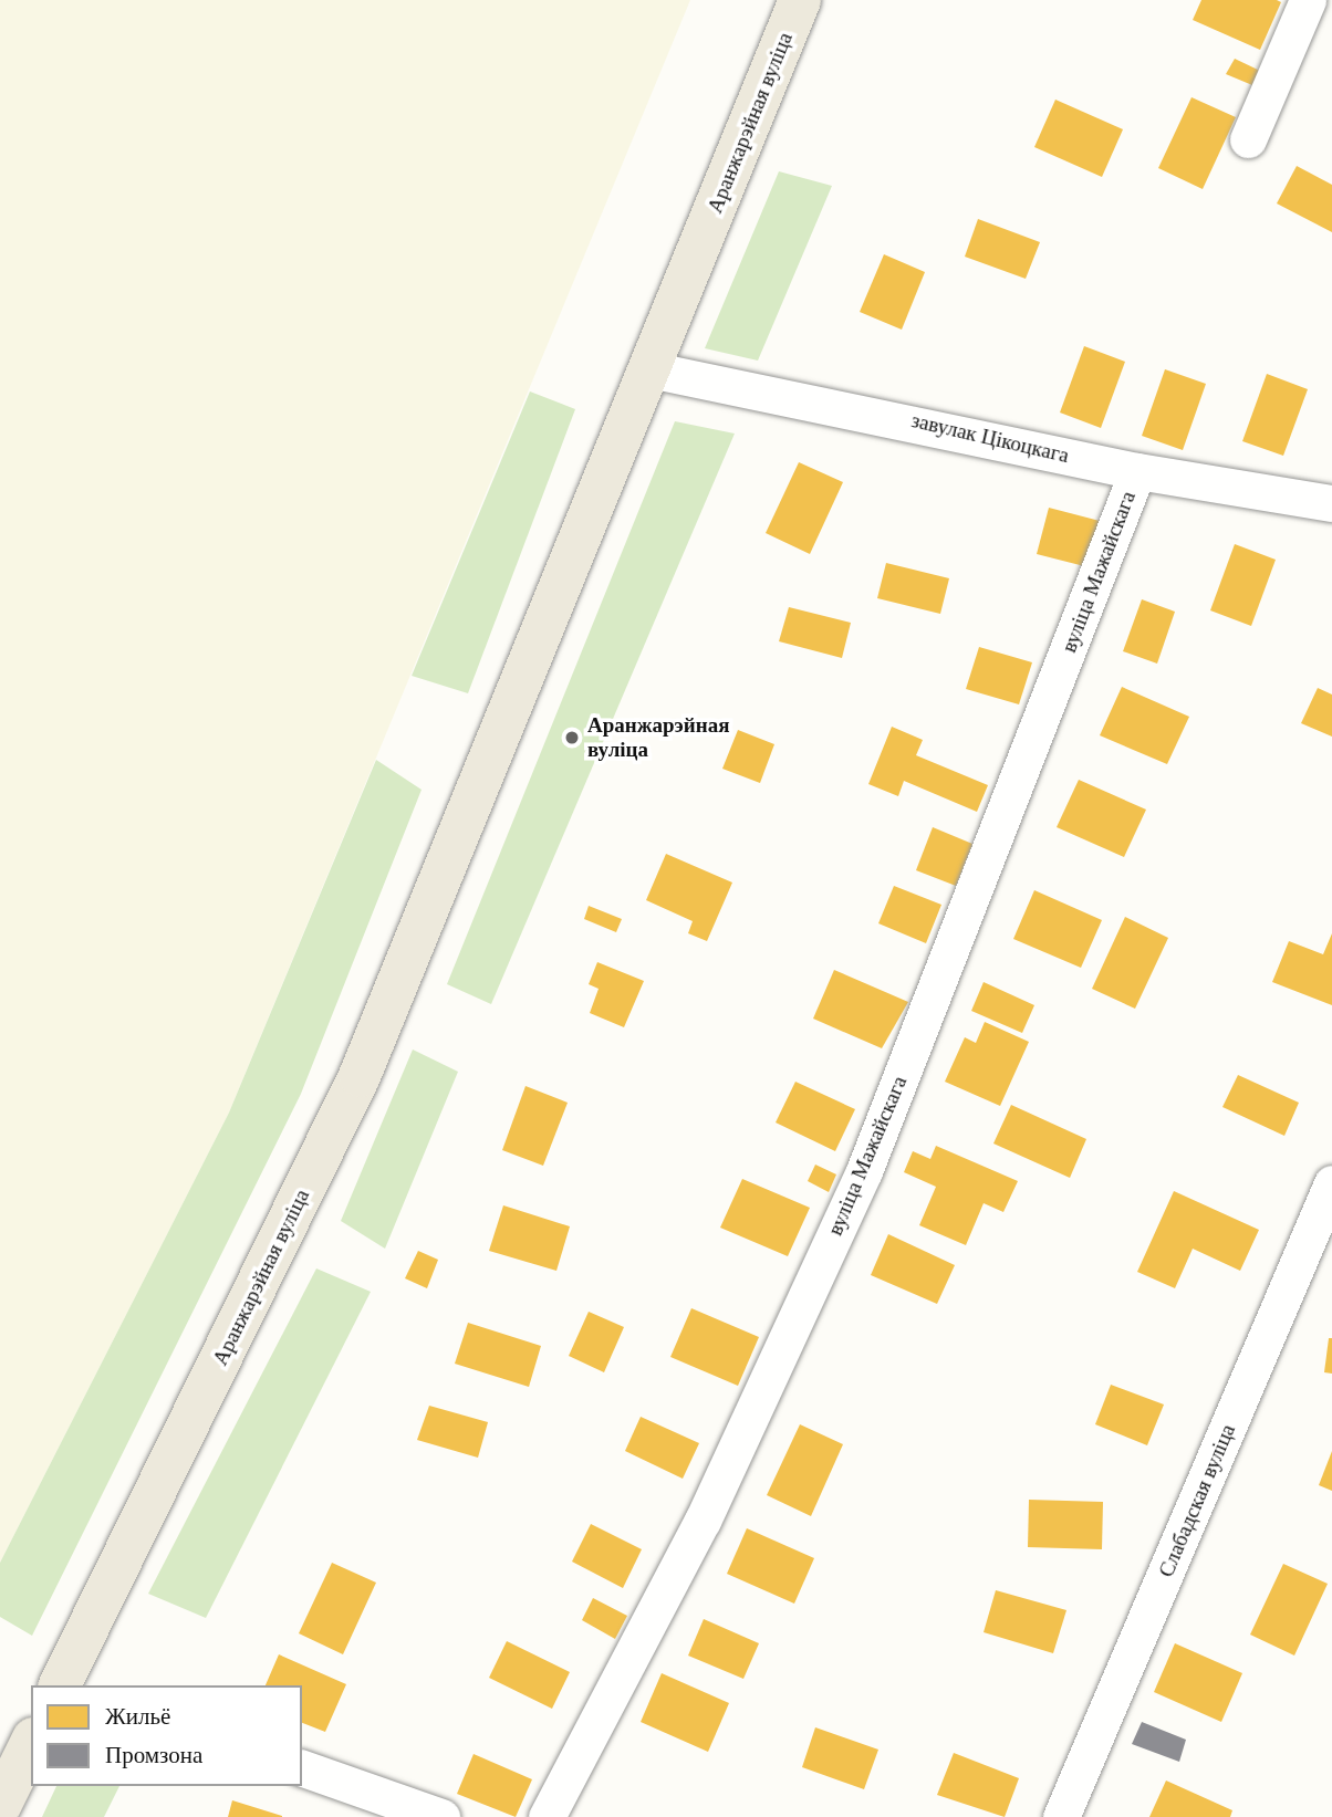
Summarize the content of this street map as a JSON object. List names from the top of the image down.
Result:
{
  "streets": {
    "main road": ["Аранжарэйная вуліца"],
    "street": ["завулак Цікоцкага", "вуліца Мажайскага", "Слабадская вуліца"]
  },
  "crossings": [
    ["Аранжарэйная вуліца", "завулак Цікоцкага"],
    ["завулак Цікоцкага", "вуліца Мажайскага"]
  ],
  "places": ["Аранжарэйная вуліца"],
  "legend": ["Жильё", "Промзона"]
}
